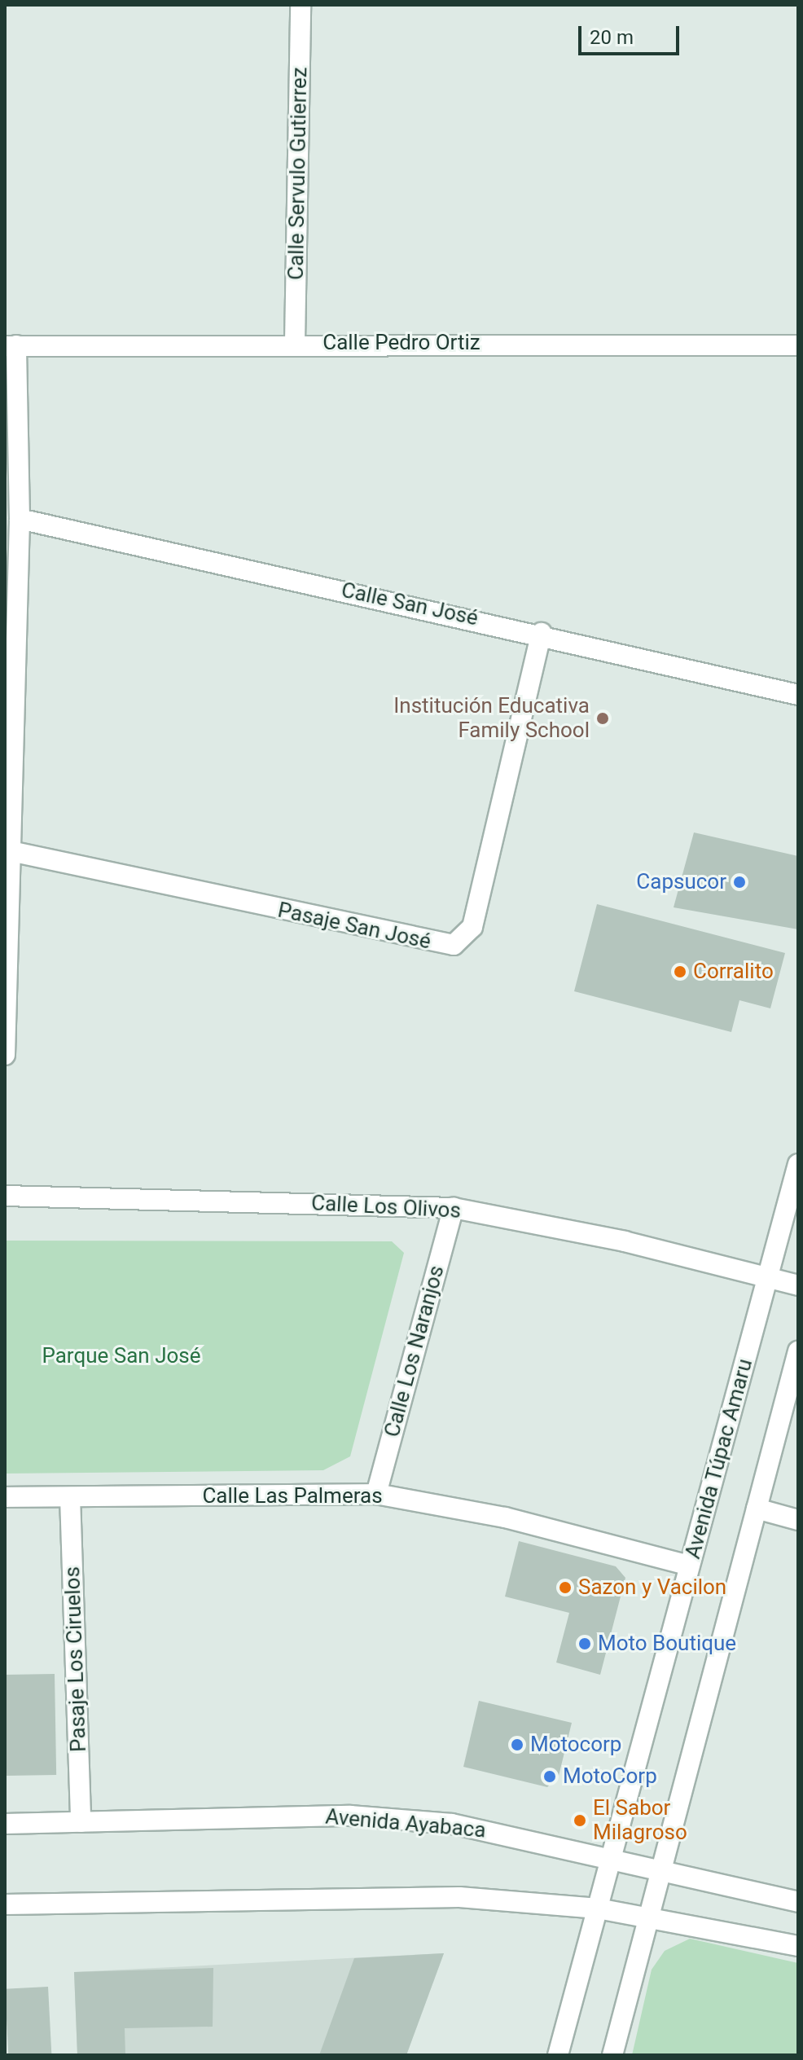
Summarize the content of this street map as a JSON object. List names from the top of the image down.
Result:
{
  "streets": {
    "street": [
      "Calle Servulo Gutierrez",
      "Calle Pedro Ortiz",
      "Calle San José",
      "Pasaje San José",
      "Calle Los Olivos",
      "Calle Los Naranjos",
      "Avenida Túpac Amaru",
      "Calle Las Palmeras",
      "Pasaje Los Ciruelos",
      "Avenida Ayabaca"
    ]
  },
  "crossings": [
    ["Calle Servulo Gutierrez", "Calle Pedro Ortiz"],
    ["Calle San José", "Pasaje San José"],
    ["Calle Los Olivos", "Calle Los Naranjos"],
    ["Calle Los Olivos", "Avenida Túpac Amaru"],
    ["Calle Los Naranjos", "Calle Las Palmeras"],
    ["Avenida Túpac Amaru", "Calle Las Palmeras"],
    ["Avenida Túpac Amaru", "Avenida Ayabaca"],
    ["Calle Las Palmeras", "Pasaje Los Ciruelos"],
    ["Pasaje Los Ciruelos", "Avenida Ayabaca"]
  ],
  "parks": ["Parque San José"],
  "places": [
    "Institución Educativa Family School",
    "Capsucor",
    "Corralito",
    "Sazon y Vacilon",
    "Moto Boutique",
    "Motocorp",
    "MotoCorp",
    "El Sabor Milagroso"
  ],
  "scale_bar": "20 m"
}
